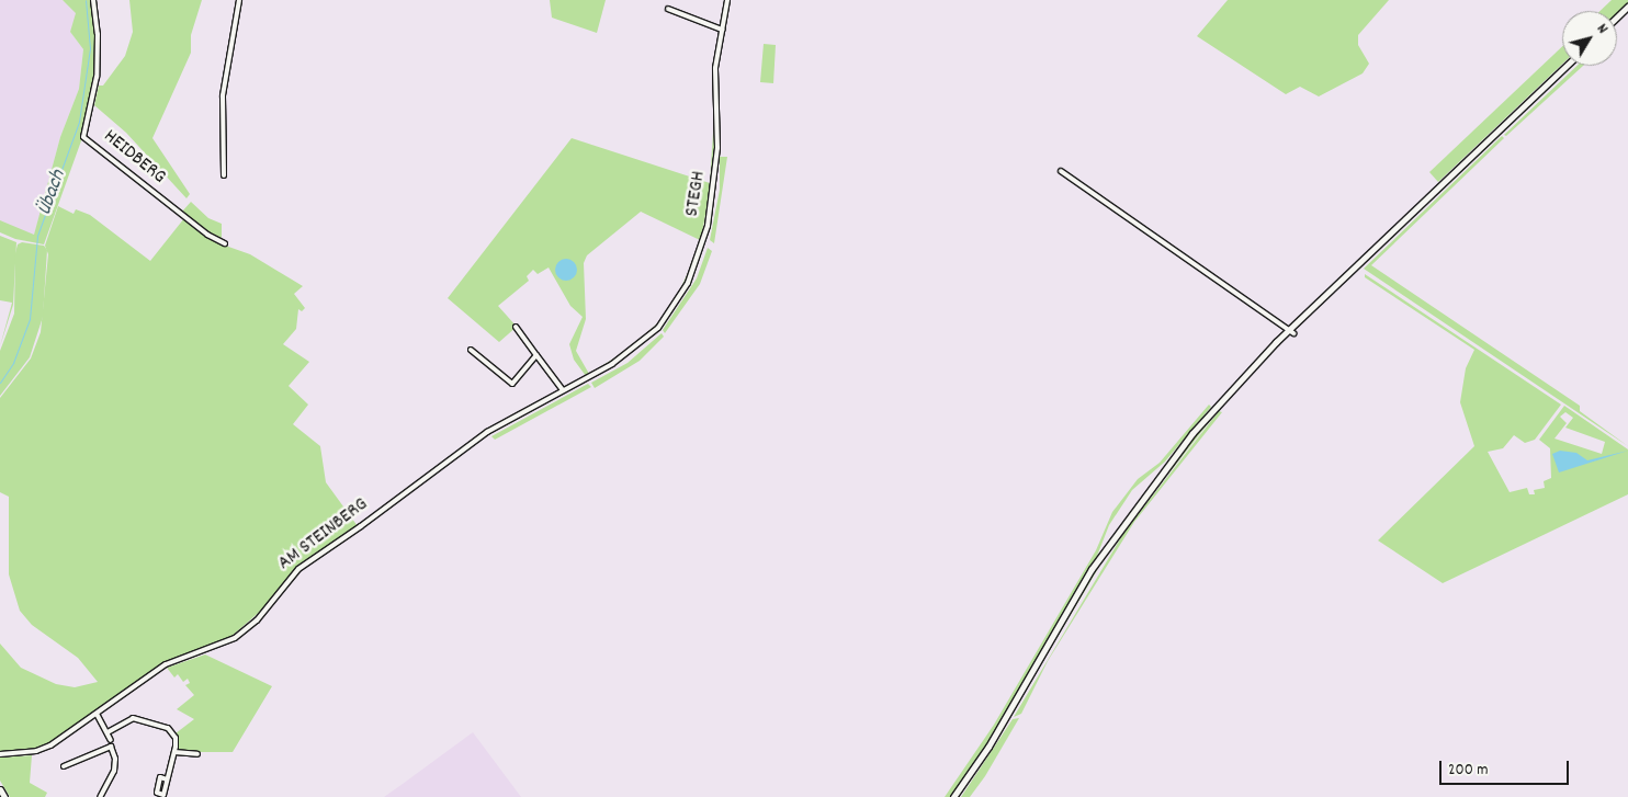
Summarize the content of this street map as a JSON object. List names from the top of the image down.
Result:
{
  "streets": {
    "street": ["HEIDBERG", "STEGH", "AM STEINBERG"]
  },
  "crossings": [
    ["STEGH", "AM STEINBERG"]
  ],
  "water": ["Übach"],
  "scale_bar": "200 m",
  "north": "top right"
}
